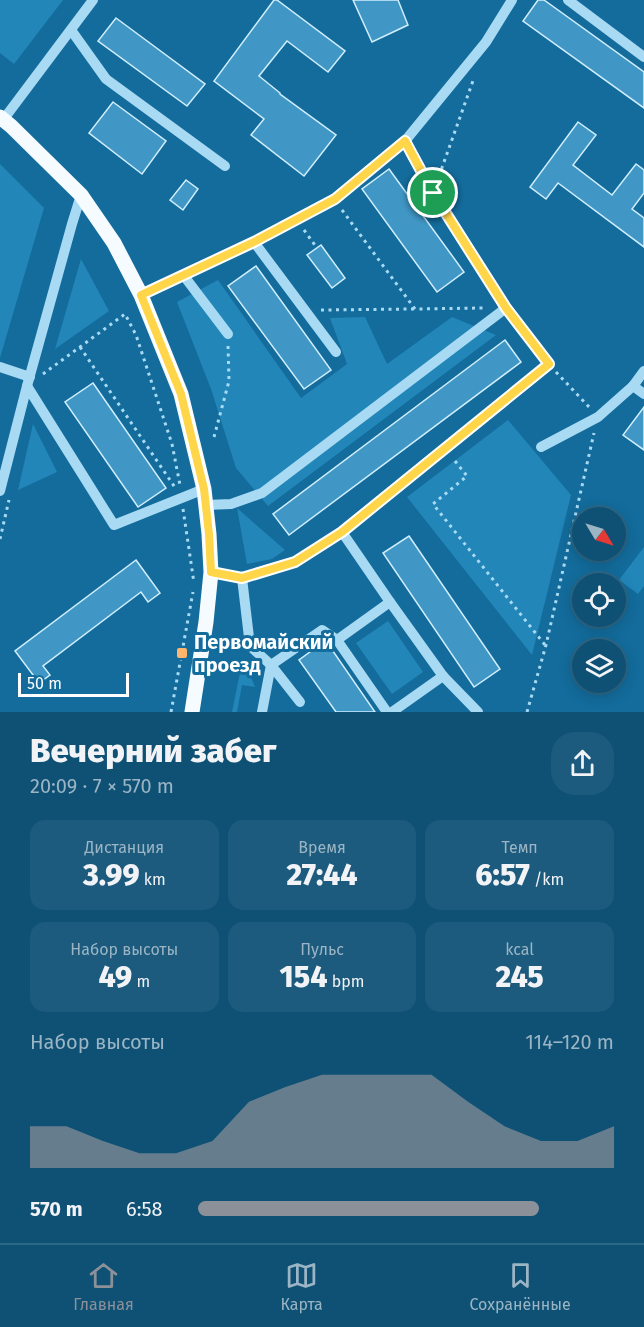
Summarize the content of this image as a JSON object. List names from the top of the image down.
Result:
{
  "places": {
    "transit": ["Первомайский проезд"]
  },
  "scale_bar": "50 m",
  "north": "bottom right",
  "page": {
    "scale": "50 m",
    "heading": ["Вечерний забег", "20:09 · 7 × 570 m"],
    "stats": [
      ["Дистанция", "3.99 km"],
      ["Время", "27:44"],
      ["Темп", "6:57 /km"],
      ["Набор высоты", "49 m"],
      ["Пульс", "154 bpm"],
      ["kcal", "245"]
    ],
    "chart": ["Набор высоты", "114–120 m"],
    "list": [
      {
        "name": "570 m",
        "note": "6:58"
      }
    ],
    "tabs": ["Главная", "Карта", "Сохранённые"]
  }
}
